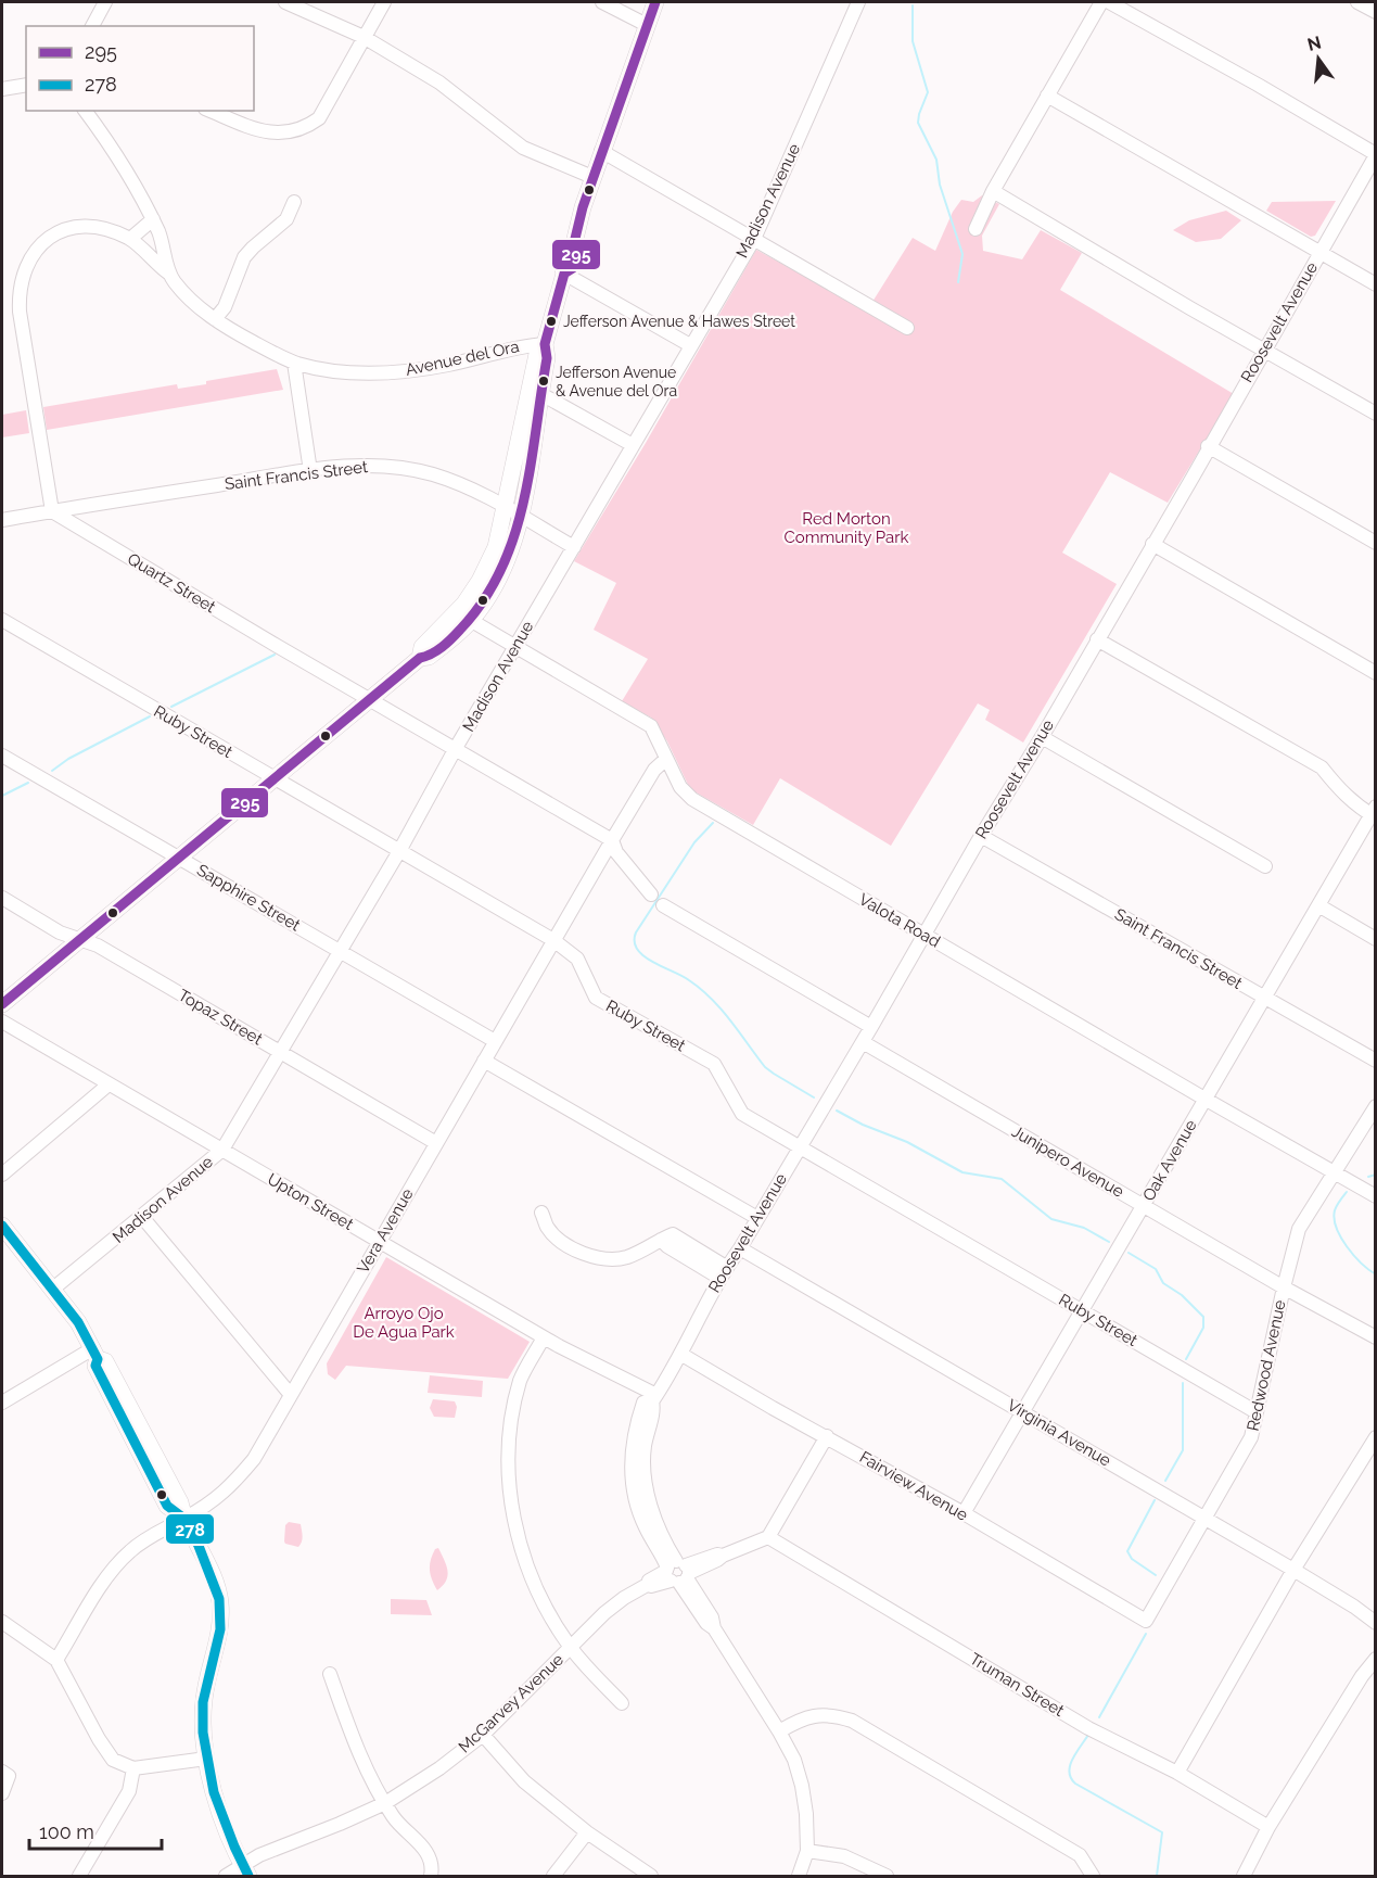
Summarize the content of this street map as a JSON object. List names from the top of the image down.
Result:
{
  "streets": {
    "street": [
      "Madison Avenue",
      "Roosevelt Avenue",
      "Avenue del Ora",
      "Saint Francis Street",
      "Quartz Street",
      "Ruby Street",
      "Sapphire Street",
      "Valota Road",
      "Topaz Street",
      "Oak Avenue",
      "Junipero Avenue",
      "Upton Street",
      "Vera Avenue",
      "Redwood Avenue",
      "Virginia Avenue",
      "Fairview Avenue",
      "Truman Street",
      "McGarvey Avenue"
    ]
  },
  "crossings": [
    ["Madison Avenue", "Saint Francis Street"],
    ["Madison Avenue", "Quartz Street"],
    ["Madison Avenue", "Ruby Street"],
    ["Madison Avenue", "Sapphire Street"],
    ["Madison Avenue", "Valota Road"],
    ["Madison Avenue", "Topaz Street"],
    ["Madison Avenue", "Upton Street"],
    ["Roosevelt Avenue", "Saint Francis Street"],
    ["Roosevelt Avenue", "Ruby Street"],
    ["Roosevelt Avenue", "Valota Road"],
    ["Roosevelt Avenue", "Junipero Avenue"],
    ["Roosevelt Avenue", "Upton Street"],
    ["Roosevelt Avenue", "Virginia Avenue"],
    ["Roosevelt Avenue", "Fairview Avenue"],
    ["Roosevelt Avenue", "McGarvey Avenue"],
    ["Saint Francis Street", "Quartz Street"],
    ["Saint Francis Street", "Oak Avenue"],
    ["Quartz Street", "Vera Avenue"],
    ["Ruby Street", "Oak Avenue"],
    ["Ruby Street", "Vera Avenue"],
    ["Ruby Street", "Redwood Avenue"],
    ["Sapphire Street", "Vera Avenue"],
    ["Valota Road", "Oak Avenue"],
    ["Valota Road", "Vera Avenue"],
    ["Valota Road", "Redwood Avenue"],
    ["Topaz Street", "Vera Avenue"],
    ["Oak Avenue", "Junipero Avenue"],
    ["Oak Avenue", "Virginia Avenue"],
    ["Oak Avenue", "Fairview Avenue"],
    ["Junipero Avenue", "Redwood Avenue"],
    ["Upton Street", "Vera Avenue"],
    ["Redwood Avenue", "Virginia Avenue"],
    ["Redwood Avenue", "Fairview Avenue"],
    ["Truman Street", "McGarvey Avenue"]
  ],
  "parks": ["Red Morton Community Park", "Arroyo Ojo De Agua Park"],
  "places": ["Jefferson Avenue & Hawes Street", "Jefferson Avenue & Avenue del Ora"],
  "lines": ["transit line 295", "transit line 278"],
  "legend": ["295", "278"],
  "scale_bar": "100 m",
  "north": "top"
}
